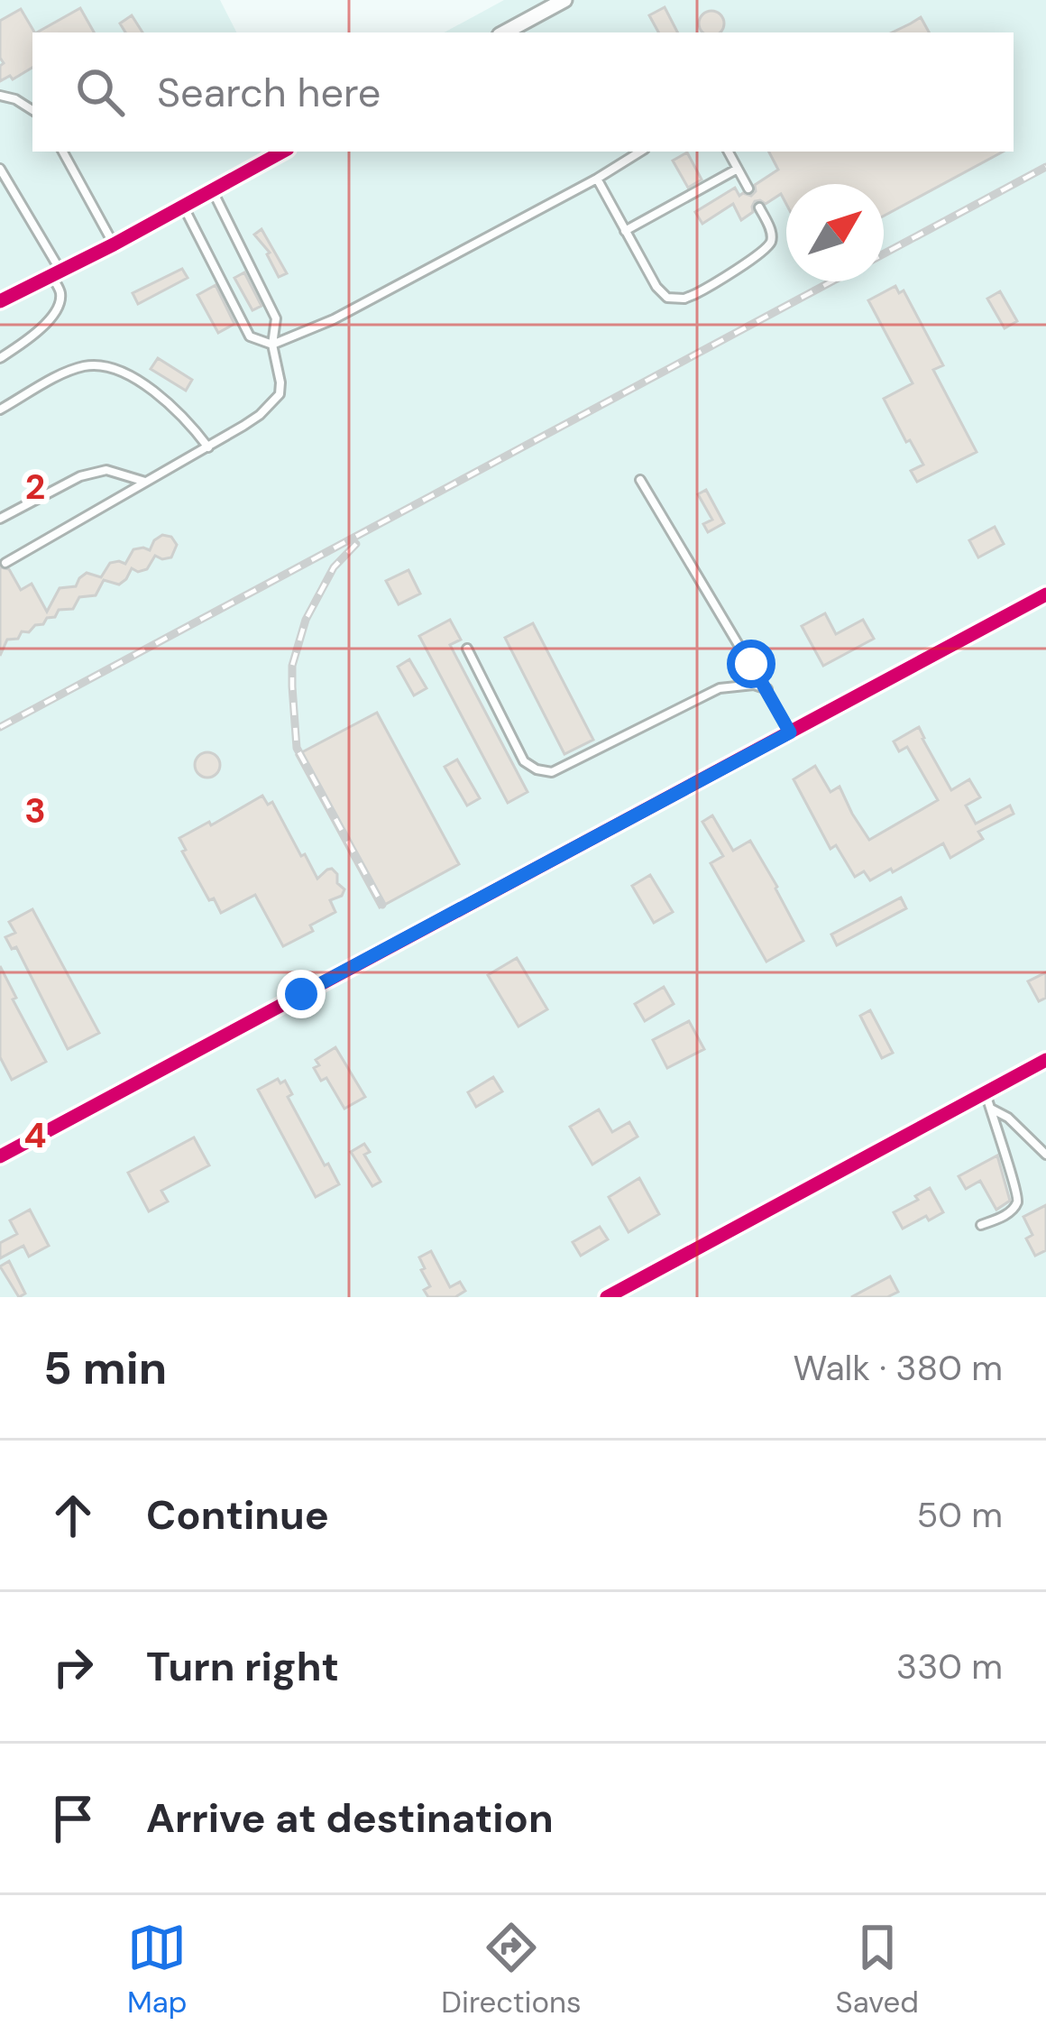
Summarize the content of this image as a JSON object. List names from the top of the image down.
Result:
{
  "north": "top right",
  "page": {
    "search": "Search here",
    "heading": ["5 min", "Walk · 380 m"],
    "list": [
      ["Continue", "50 m"],
      ["Turn right", "330 m"],
      "Arrive at destination"
    ],
    "nav": ["Map", "Directions", "Saved"]
  },
  "grid": {
    "rows": ["2", "3", "4"]
  }
}
